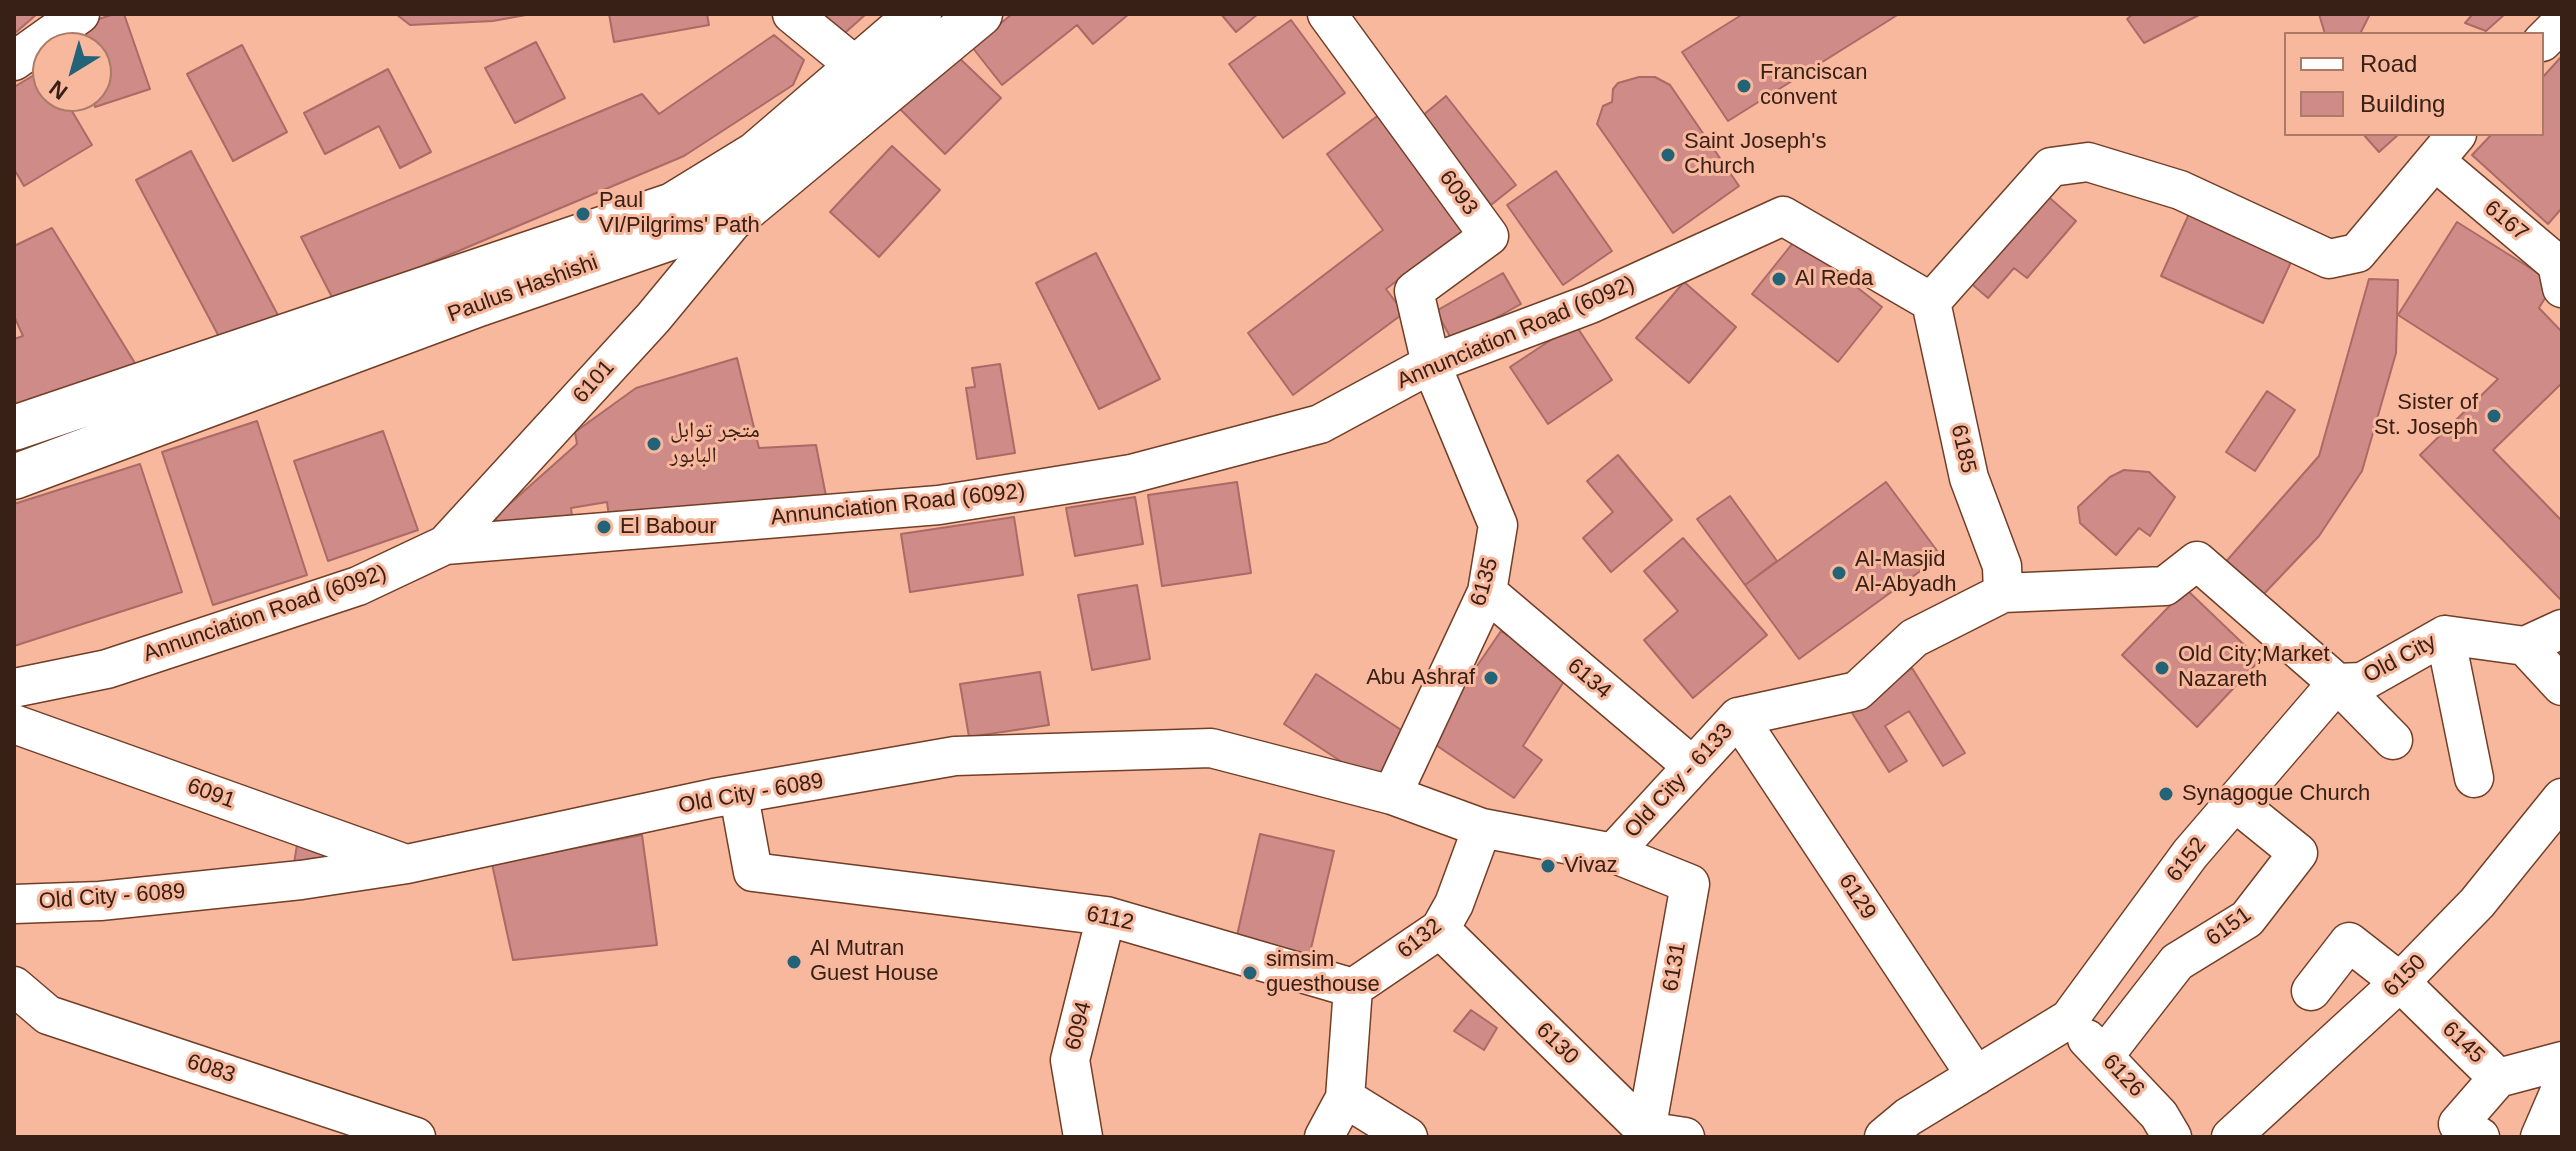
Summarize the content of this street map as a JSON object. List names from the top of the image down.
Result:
{
  "streets": {
    "street": [
      "6093",
      "6167",
      "Paulus Hashishi",
      "Annunciation Road (6092)",
      "6101",
      "6185",
      "6135",
      "Old City",
      "6134",
      "Old City - 6133",
      "6091",
      "Old City - 6089",
      "6152",
      "6129",
      "6112",
      "6151",
      "6132",
      "6131",
      "6150",
      "6094",
      "6145",
      "6130",
      "6083",
      "6126"
    ]
  },
  "crossings": [
    ["6093", "Annunciation Road (6092)"],
    ["6093", "6135"],
    ["Paulus Hashishi", "6101"],
    ["Annunciation Road (6092)", "6101"],
    ["Annunciation Road (6092)", "6185"],
    ["Annunciation Road (6092)", "6135"],
    ["6135", "6134"],
    ["6135", "Old City - 6089"],
    ["Old City", "6152"],
    ["6134", "Old City - 6133"],
    ["Old City - 6133", "Old City - 6089"],
    ["Old City - 6133", "6129"],
    ["Old City - 6133", "6132"],
    ["Old City - 6133", "6131"],
    ["6091", "Old City - 6089"],
    ["Old City - 6089", "6112"],
    ["Old City - 6089", "6132"],
    ["6152", "6129"],
    ["6152", "6151"],
    ["6152", "6126"],
    ["6112", "6132"],
    ["6112", "6094"],
    ["6151", "6126"],
    ["6132", "6130"],
    ["6131", "6130"],
    ["6150", "6145"]
  ],
  "places": [
    "Franciscan convent",
    "Saint Joseph's Church",
    "Paul VI/Pilgrims' Path",
    "Al Reda",
    "Sister of St. Joseph",
    "متجر توابل البابور",
    "El Babour",
    "Al-Masjid Al-Abyadh",
    "Old City;Market Nazareth",
    "Abu Ashraf",
    "Synagogue Church",
    "Vivaz",
    "Al Mutran Guest House",
    "simsim guesthouse"
  ],
  "legend": ["Road", "Building"],
  "north": "bottom left"
}
